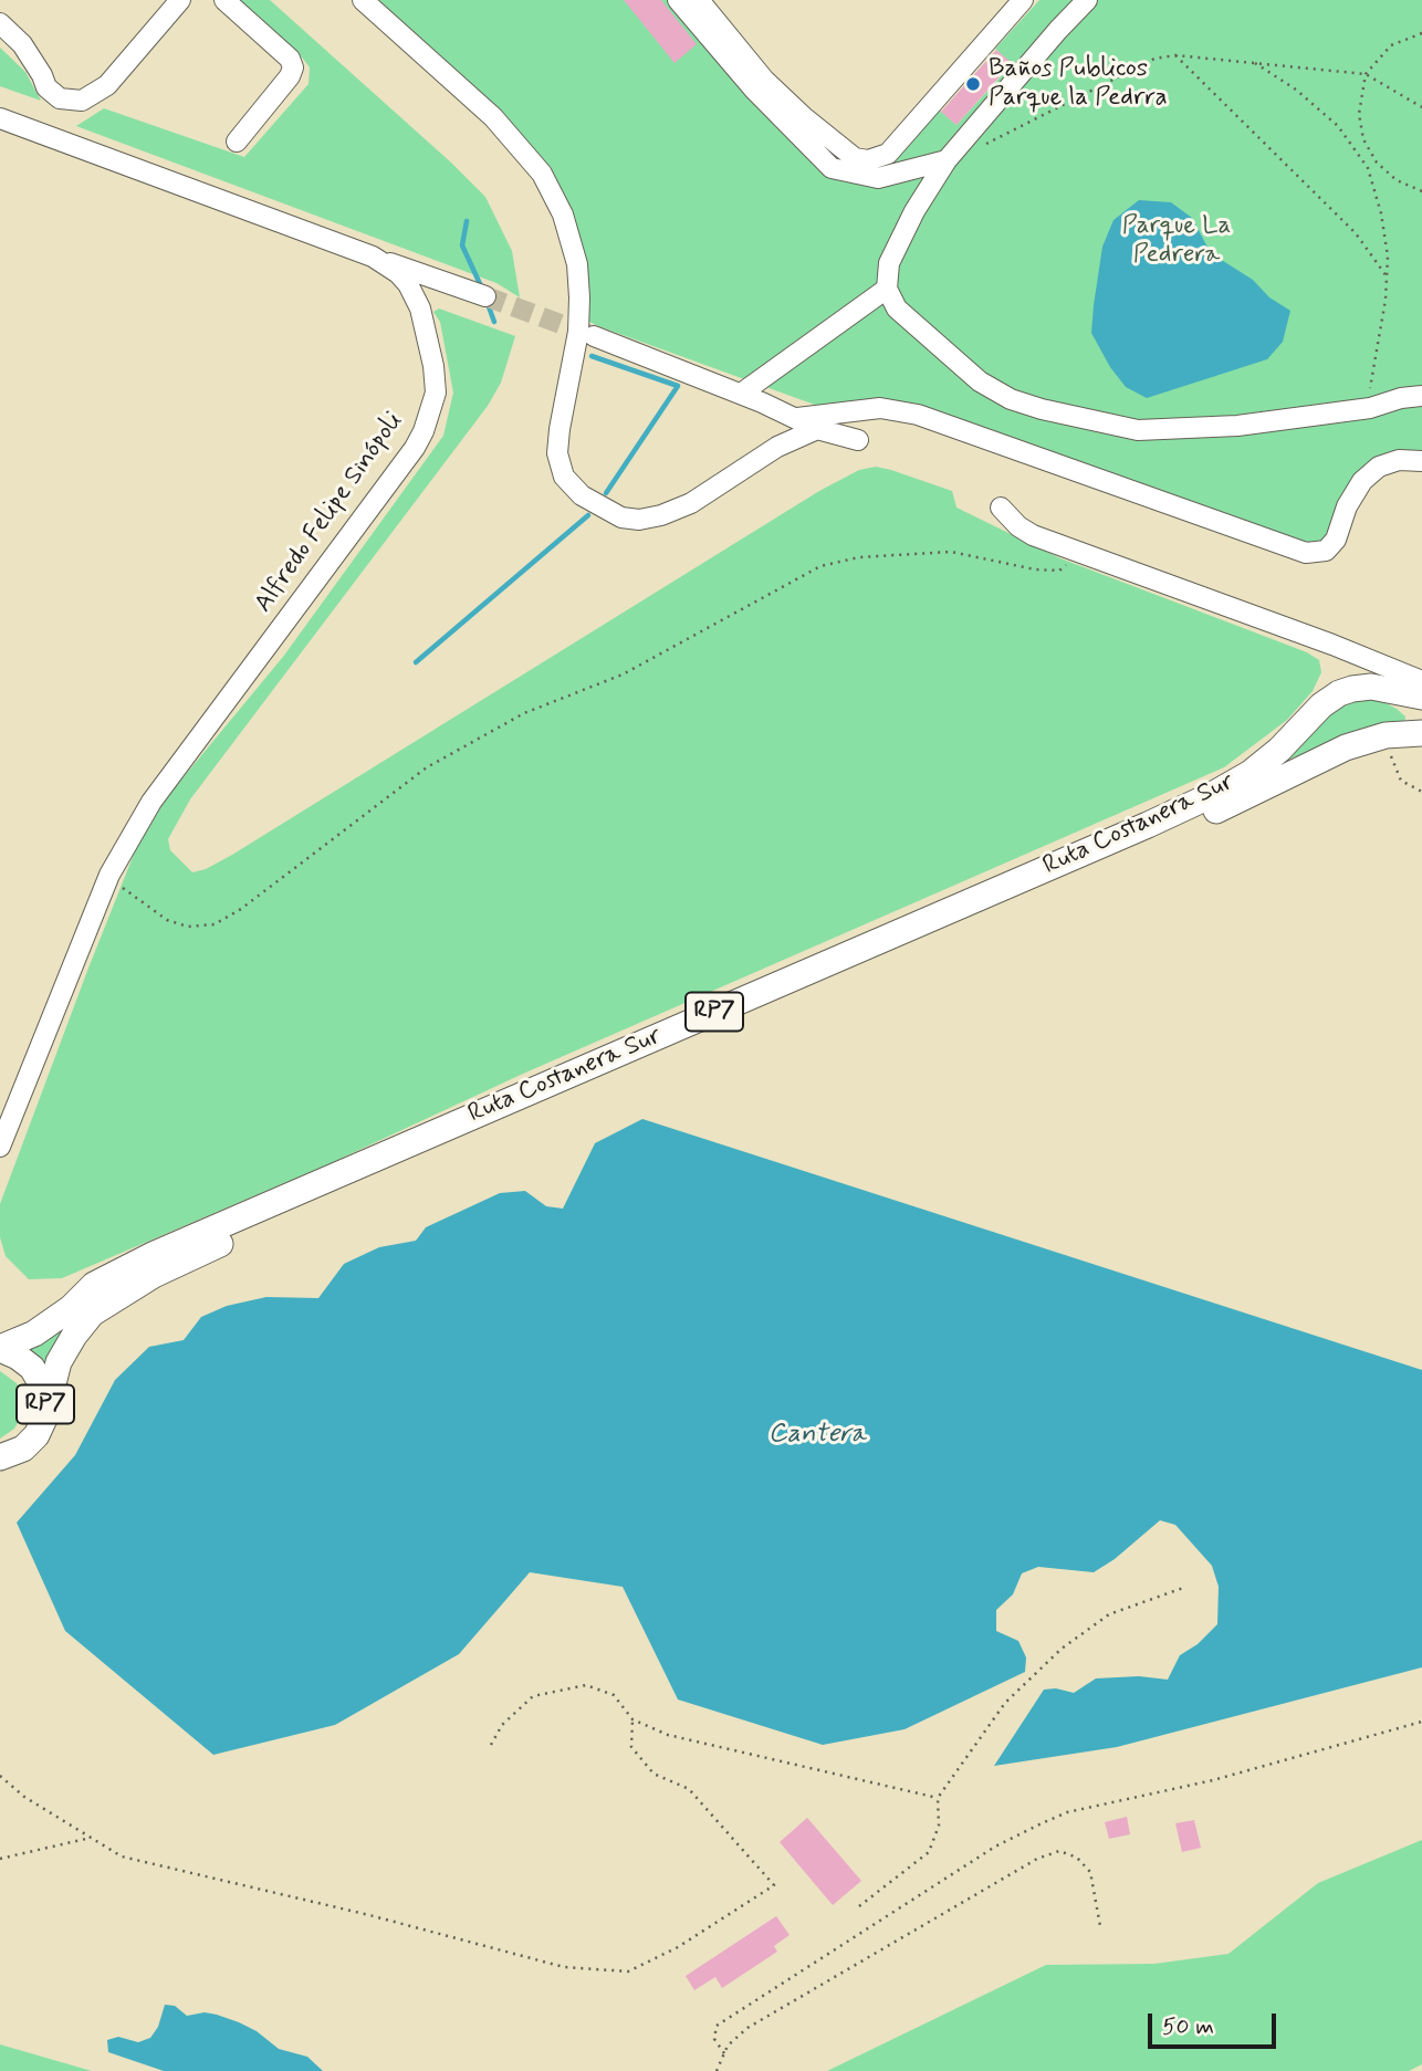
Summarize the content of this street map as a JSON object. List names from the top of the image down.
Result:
{
  "streets": {
    "main road": ["Ruta Costanera Sur", "RP7"],
    "street": ["Alfredo Felipe Sinópoli"]
  },
  "water": ["Cantera"],
  "parks": ["Parque La Pedrera"],
  "places": ["Baños Publicos Parque la Pedrra"],
  "scale_bar": "50 m"
}
